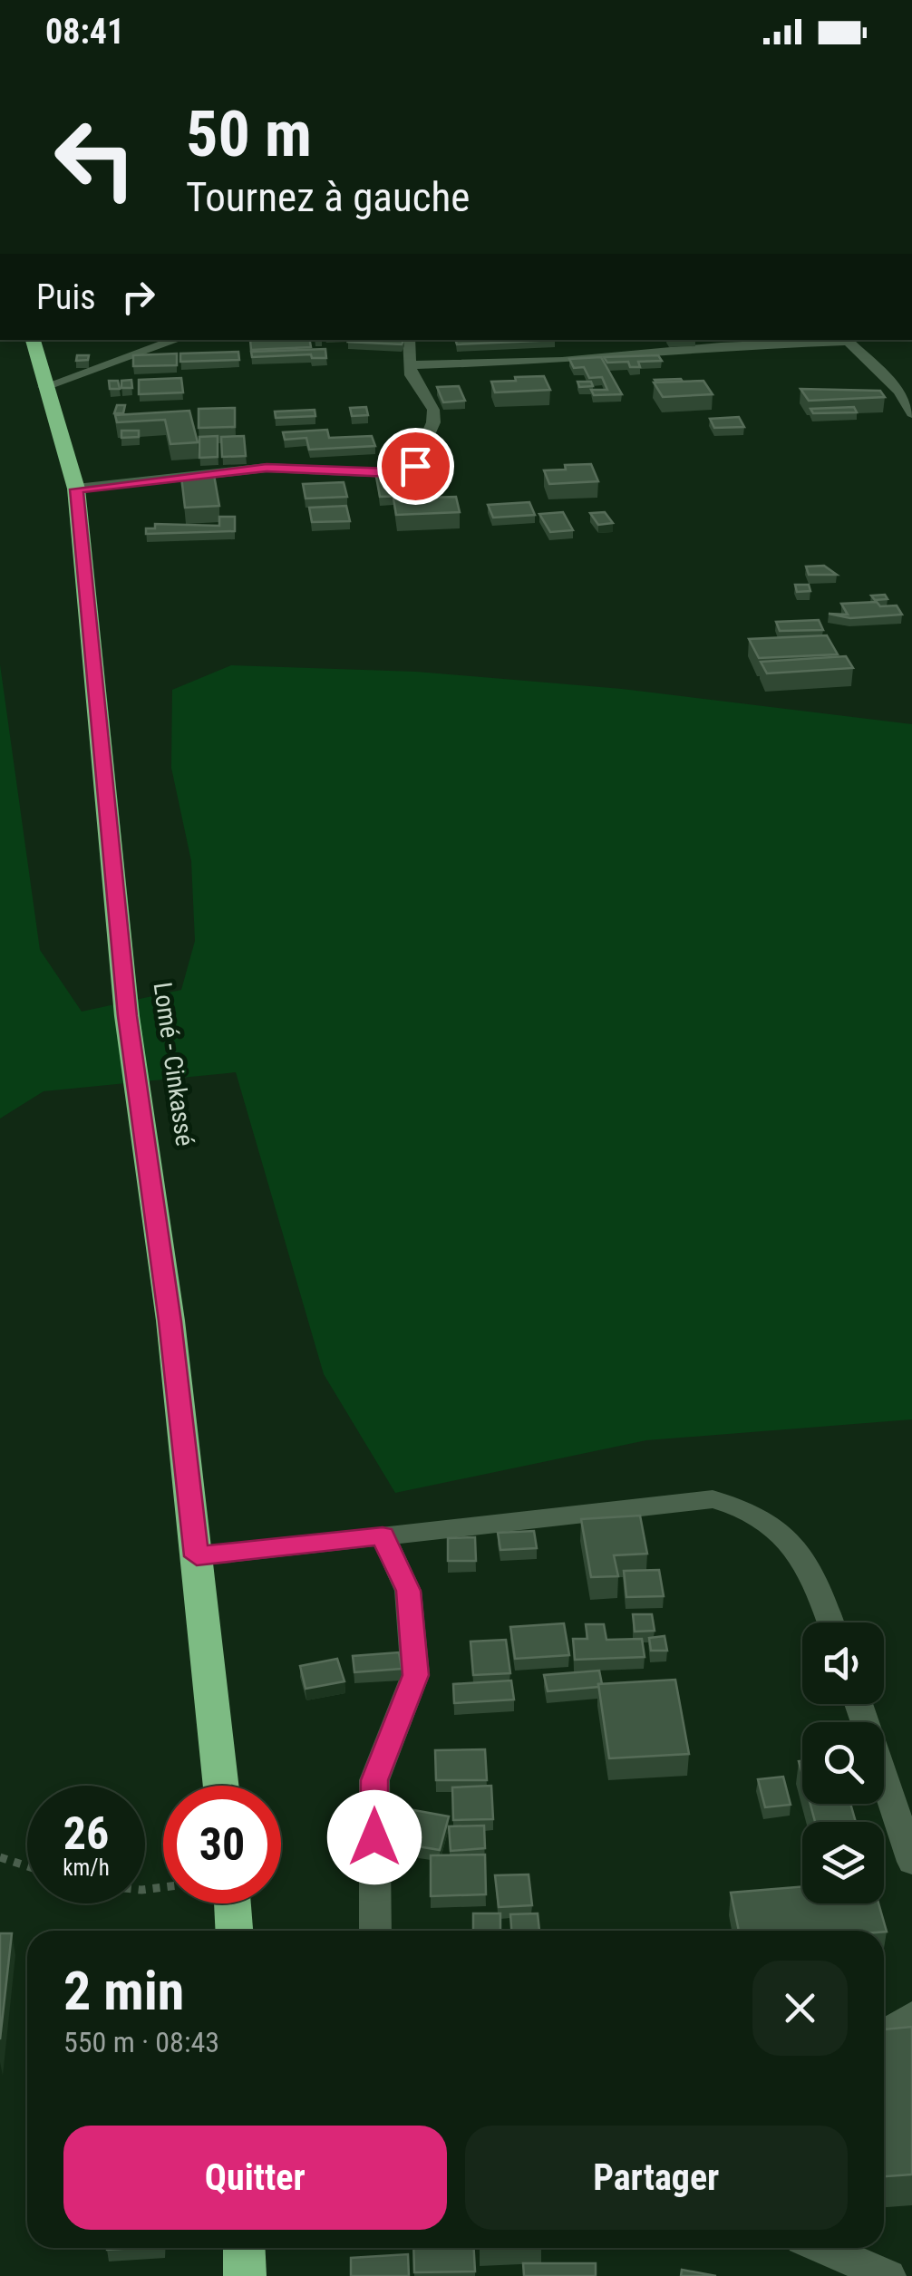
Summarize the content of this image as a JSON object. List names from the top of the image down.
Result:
{
  "streets": {
    "highway": ["Lomé - Cinkassé"]
  },
  "page": {
    "status": "08:41",
    "turn": ["50 m", "Tournez à gauche"],
    "then": "Puis",
    "speed": "26 km/h",
    "limit": "30",
    "heading": ["2 min", "550 m · 08:43"],
    "buttons": ["Quitter", "Partager"]
  }
}
